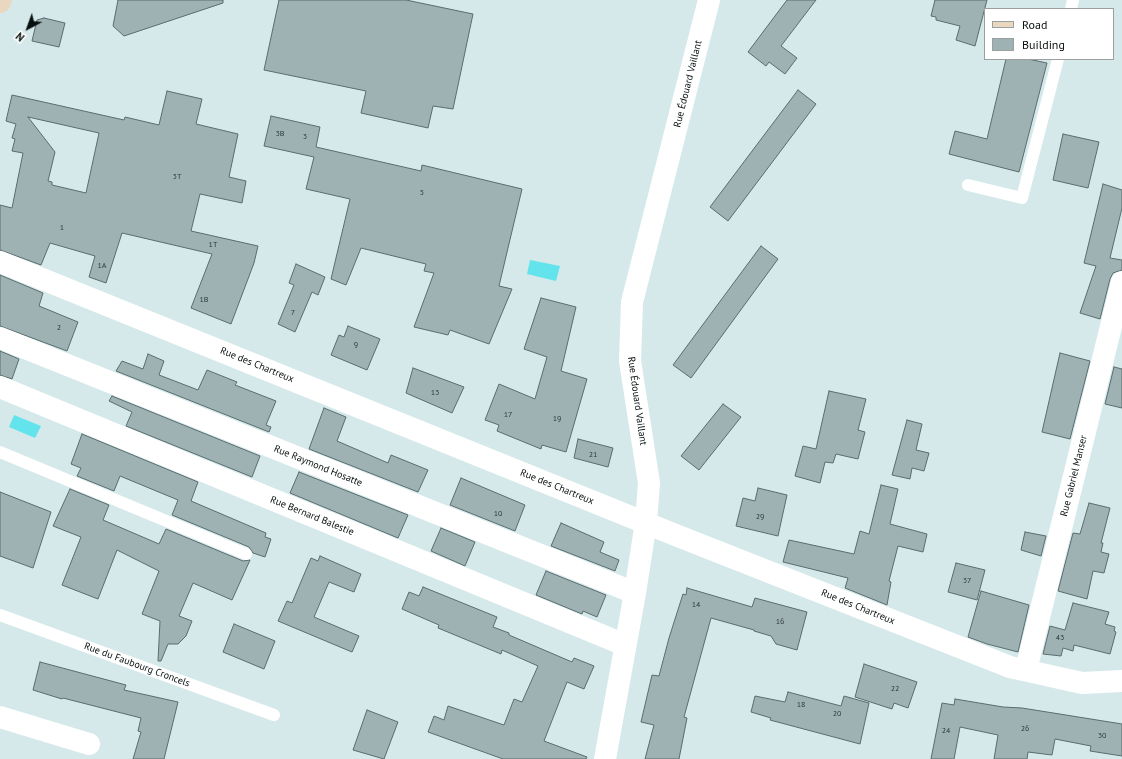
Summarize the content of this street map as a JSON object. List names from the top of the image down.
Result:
{
  "streets": {
    "street": [
      "Rue Édouard Vaillant",
      "Rue des Chartreux",
      "Rue Raymond Hosatte",
      "Rue Gabriel Manser",
      "Rue Bernard Balestie"
    ],
    "lane": ["Rue du Faubourg Croncels"]
  },
  "crossings": [
    ["Rue Édouard Vaillant", "Rue des Chartreux"],
    ["Rue Édouard Vaillant", "Rue Raymond Hosatte"],
    ["Rue Édouard Vaillant", "Rue Bernard Balestie"],
    ["Rue des Chartreux", "Rue Gabriel Manser"]
  ],
  "house_numbers": [
    "3B",
    "3",
    "3T",
    "5",
    "1",
    "1T",
    "1A",
    "1B",
    "7",
    "2",
    "9",
    "13",
    "17",
    "19",
    "21",
    "10",
    "29",
    "37",
    "14",
    "16",
    "43",
    "22",
    "18",
    "20",
    "26",
    "24",
    "30"
  ],
  "legend": ["Road", "Building"],
  "north": "bottom left"
}
